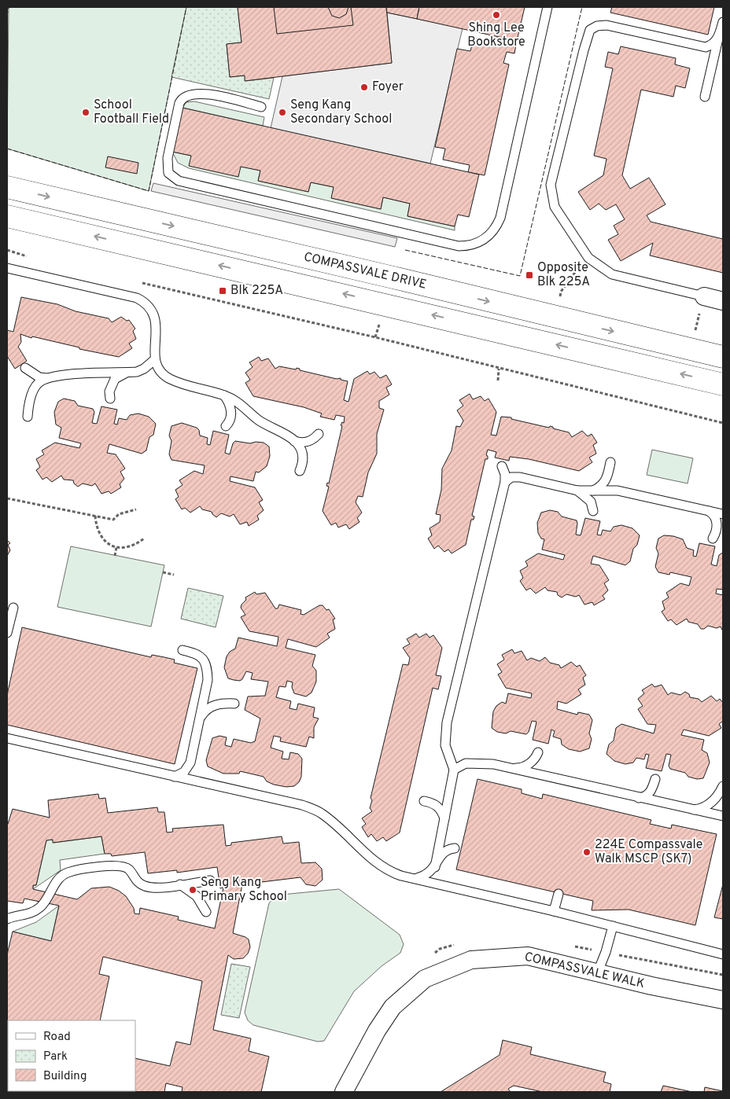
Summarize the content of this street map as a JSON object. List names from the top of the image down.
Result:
{
  "streets": {
    "street": ["COMPASSVALE DRIVE", "COMPASSVALE WALK"]
  },
  "places": {
    "other": [
      "Shing Lee Bookstore",
      "Foyer",
      "School Football Field",
      "Seng Kang Secondary School",
      "224E Compassvale Walk MSCP (SK7)",
      "Seng Kang Primary School"
    ],
    "transit": ["Opposite Blk 225A", "Blk 225A"]
  },
  "legend": ["Road", "Park", "Building"]
}
